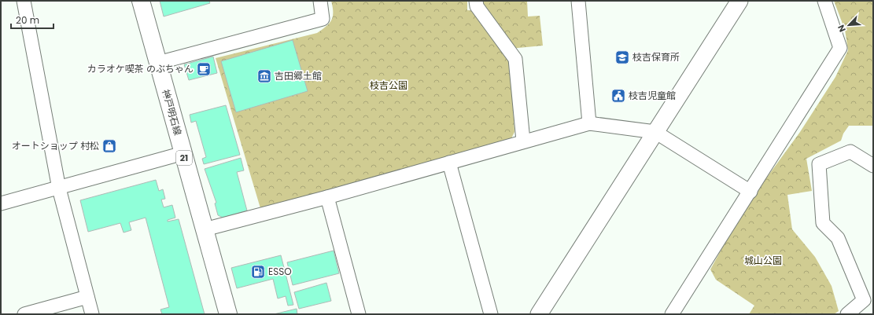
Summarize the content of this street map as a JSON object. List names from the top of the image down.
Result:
{
  "streets": {
    "main road": ["神戸明石線", "21"]
  },
  "parks": ["枝吉公園", "城山公園"],
  "places": {
    "school or university": ["枝吉保育所"],
    "cafe": ["カラオケ喫茶 のぶちゃん"],
    "museum": ["吉田郷土館"],
    "public building": ["枝吉児童館"],
    "shop": ["オートショップ 村松"],
    "fuel station": ["ESSO"]
  },
  "scale_bar": "20 m",
  "north": "bottom left"
}
